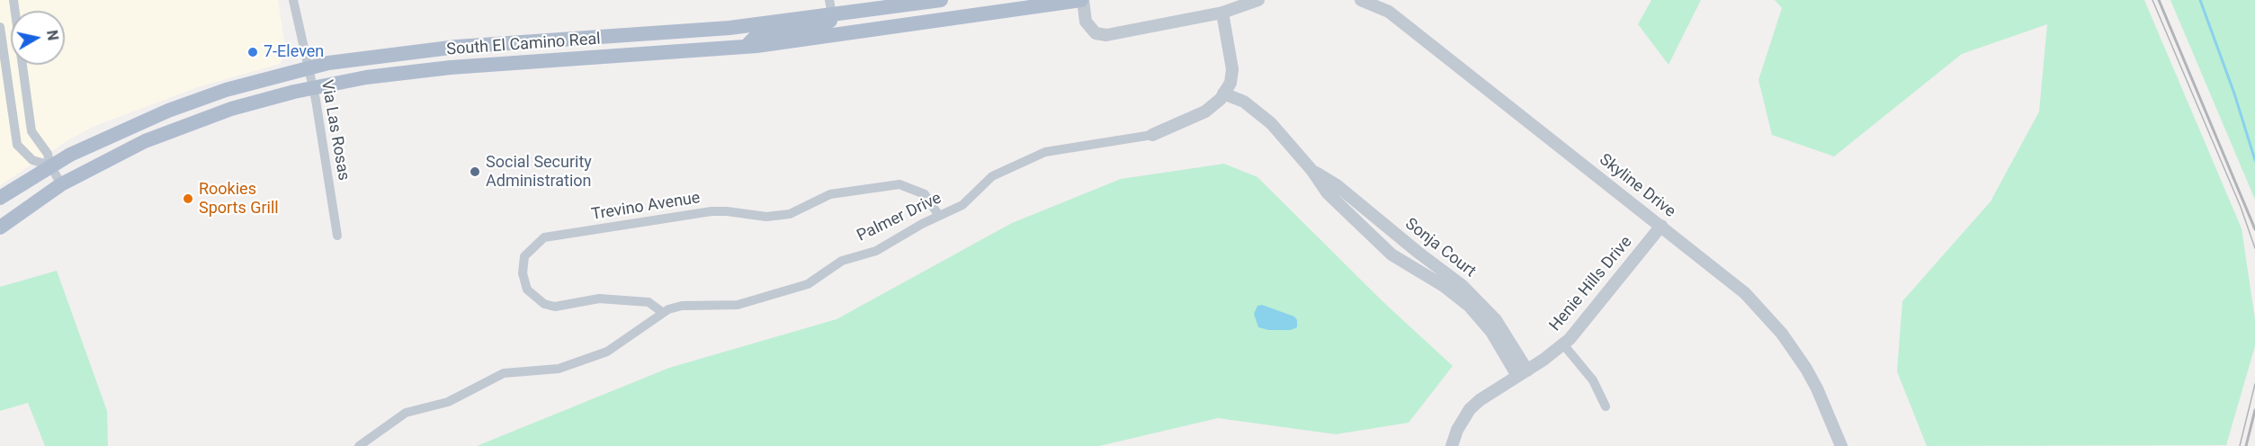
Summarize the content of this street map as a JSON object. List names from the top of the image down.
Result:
{
  "streets": {
    "main road": ["South El Camino Real"],
    "street": [
      "Via Las Rosas",
      "Skyline Drive",
      "Trevino Avenue",
      "Palmer Drive",
      "Sonja Court",
      "Henie Hills Drive"
    ]
  },
  "crossings": [
    ["South El Camino Real", "Via Las Rosas"],
    ["Skyline Drive", "Henie Hills Drive"],
    ["Trevino Avenue", "Palmer Drive"],
    ["Palmer Drive", "Sonja Court"],
    ["Sonja Court", "Henie Hills Drive"]
  ],
  "places": ["7-Eleven", "Social Security Administration", "Rookies Sports Grill"],
  "north": "right"
}
